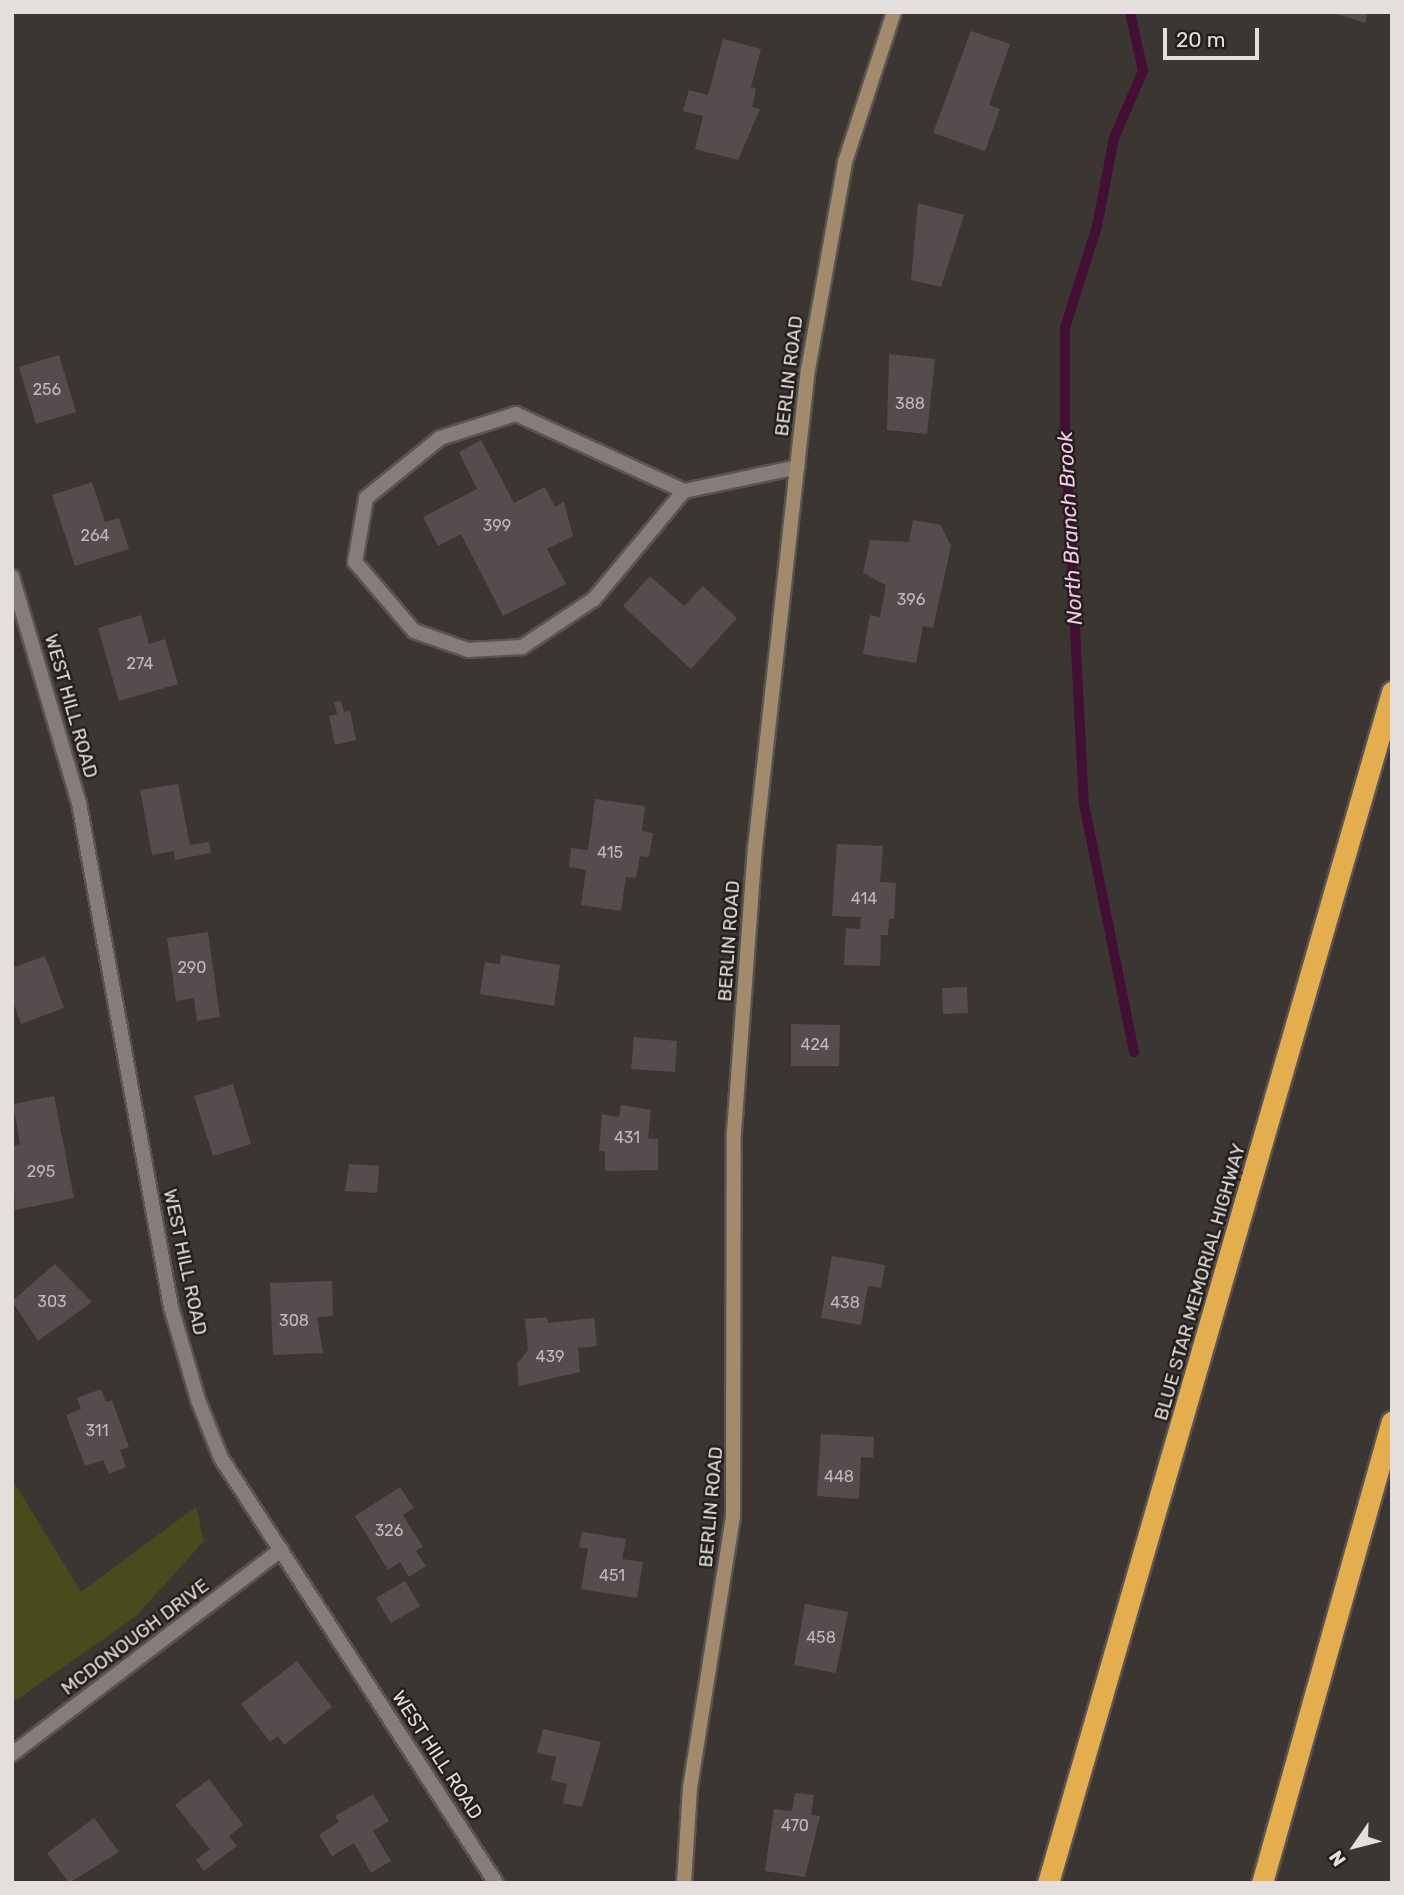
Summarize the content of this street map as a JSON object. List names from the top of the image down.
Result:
{
  "streets": {
    "highway": ["BLUE STAR MEMORIAL HIGHWAY"],
    "street": ["BERLIN ROAD", "WEST HILL ROAD", "MCDONOUGH DRIVE"]
  },
  "crossings": [
    ["WEST HILL ROAD", "MCDONOUGH DRIVE"]
  ],
  "water": ["North Branch Brook"],
  "house_numbers": [
    "256",
    "388",
    "399",
    "264",
    "396",
    "274",
    "415",
    "414",
    "290",
    "424",
    "431",
    "295",
    "303",
    "438",
    "308",
    "439",
    "311",
    "448",
    "326",
    "451",
    "458",
    "470"
  ],
  "scale_bar": "20 m",
  "north": "bottom left"
}
